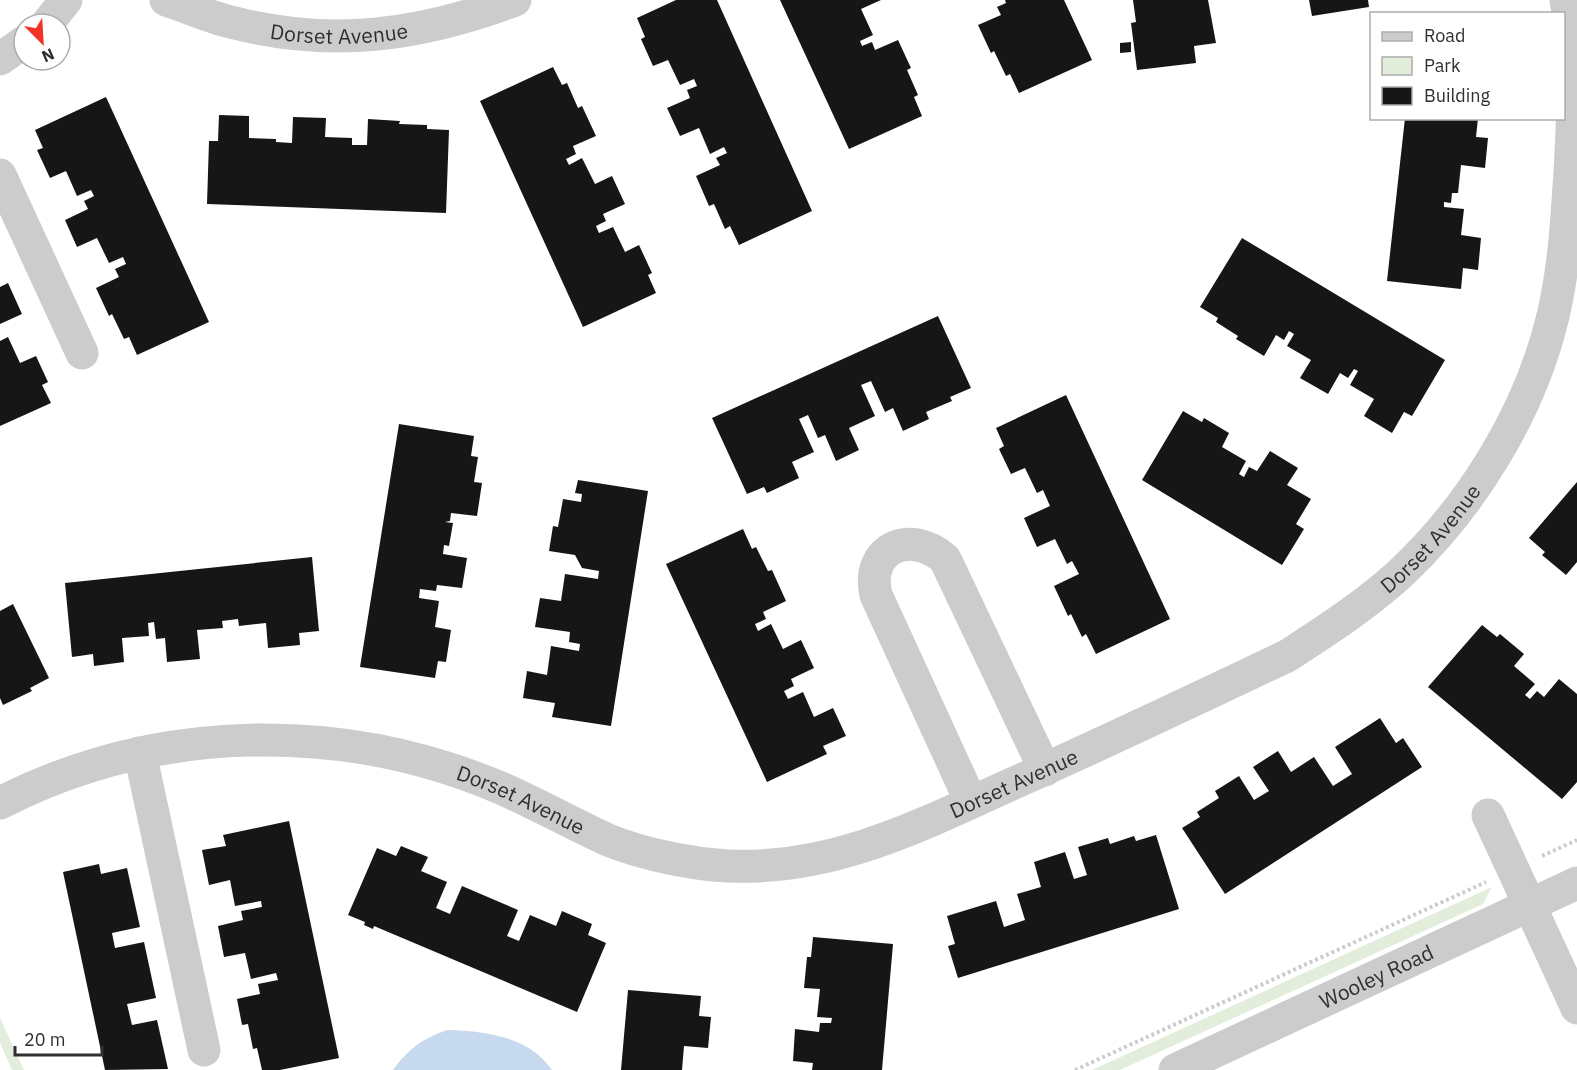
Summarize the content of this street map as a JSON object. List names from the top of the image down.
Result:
{
  "streets": {
    "street": ["Dorset Avenue", "Wooley Road"]
  },
  "legend": ["Road", "Park", "Building"],
  "scale_bar": "20 m",
  "north": "bottom right"
}
